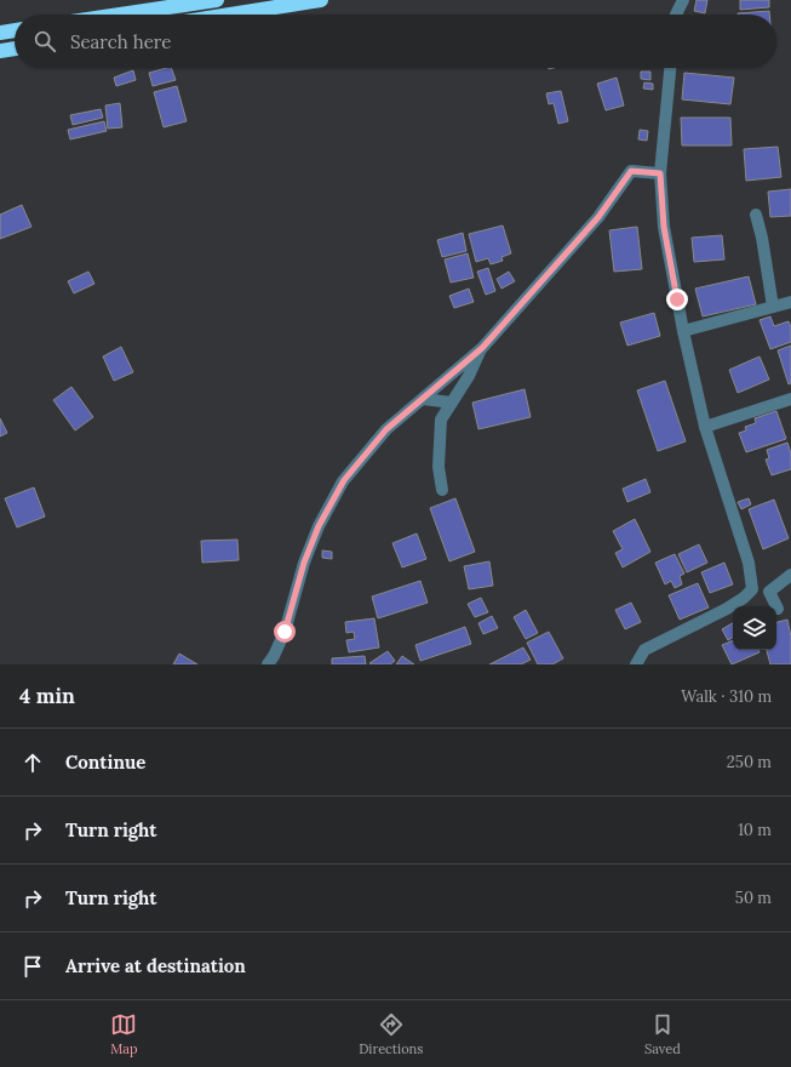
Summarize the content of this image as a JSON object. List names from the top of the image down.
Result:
{
  "page": {
    "search": "Search here",
    "heading": ["4 min", "Walk · 310 m"],
    "list": [
      ["Continue", "250 m"],
      ["Turn right", "10 m"],
      ["Turn right", "50 m"],
      "Arrive at destination"
    ],
    "nav": ["Map", "Directions", "Saved"]
  }
}
